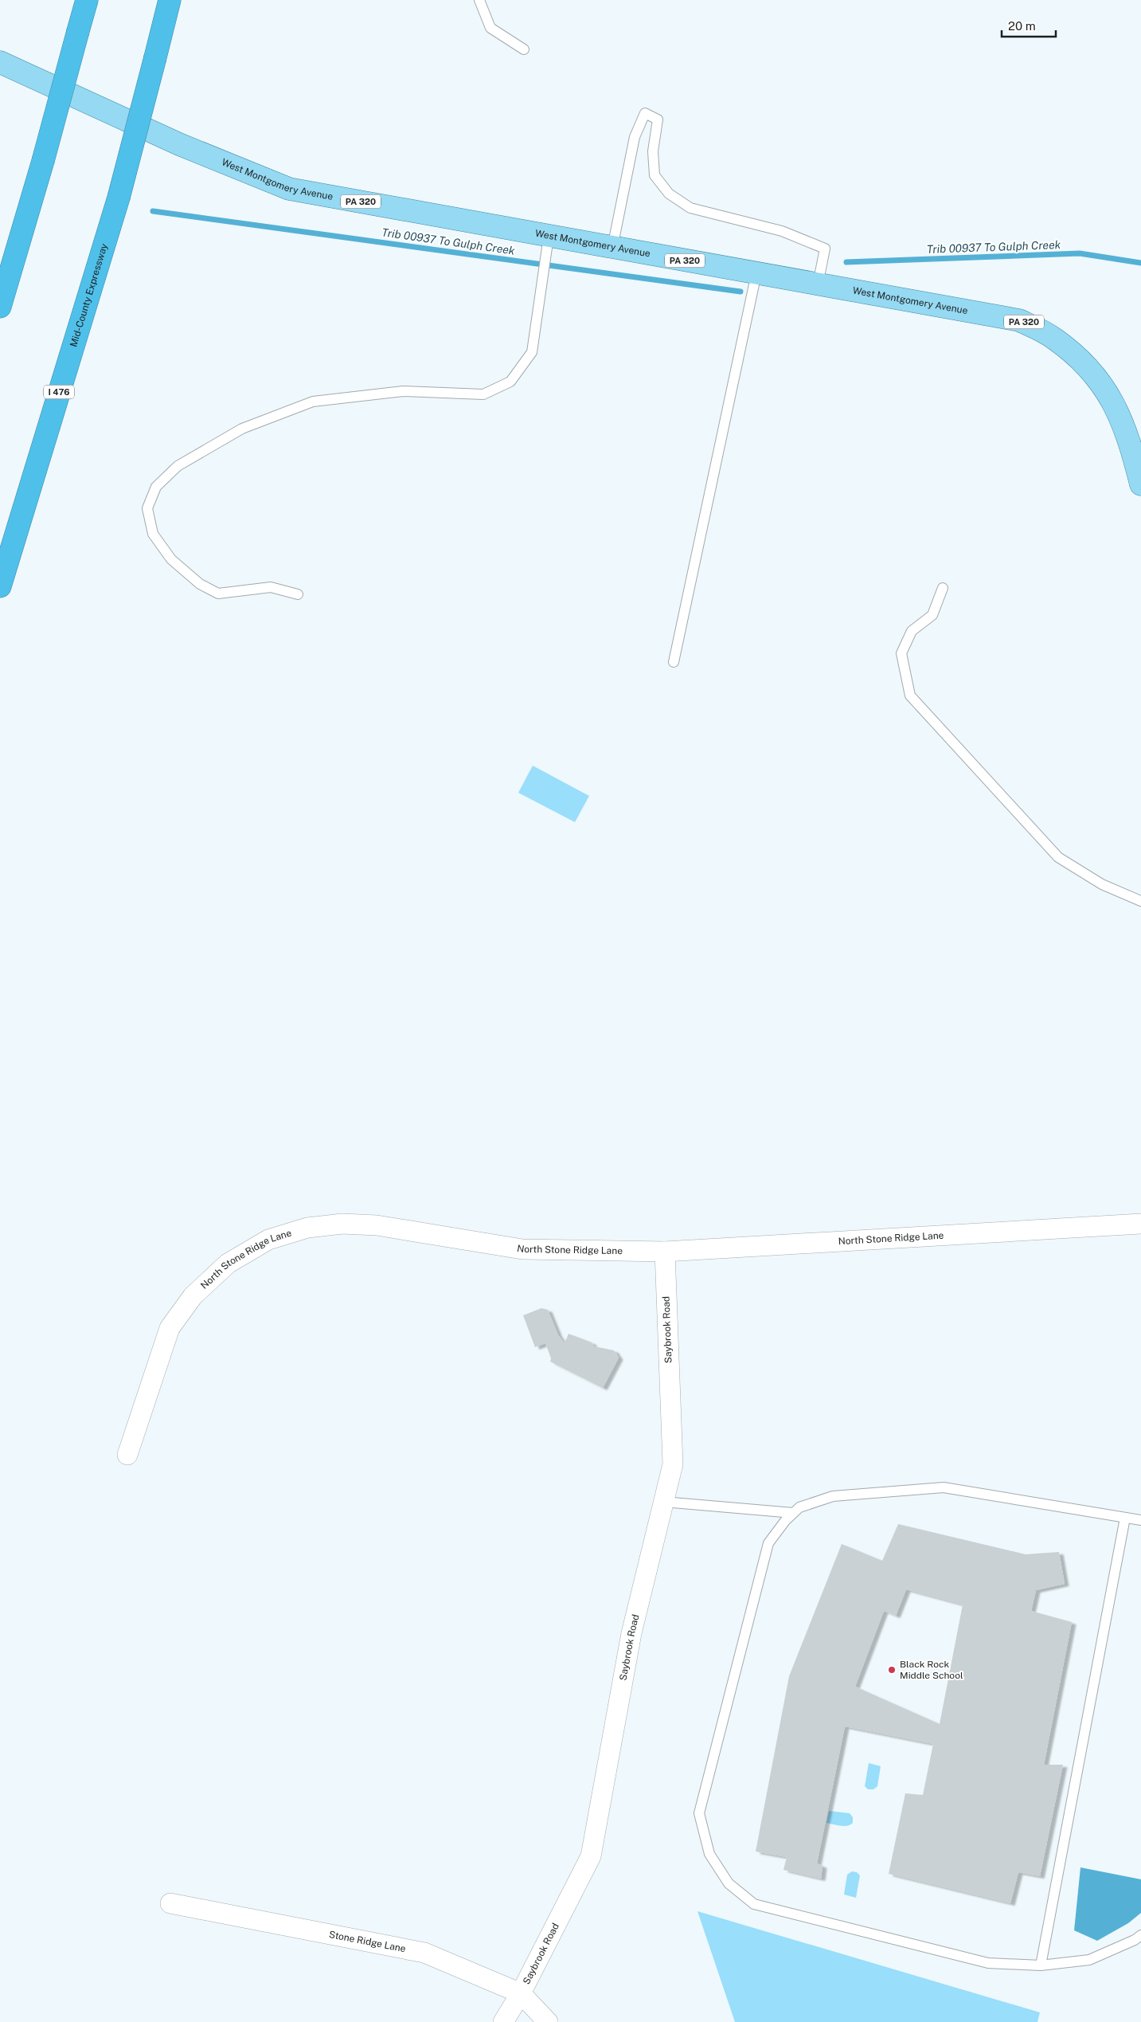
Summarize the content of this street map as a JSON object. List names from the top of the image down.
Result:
{
  "streets": {
    "highway": ["Mid-County Expressway", "I 476"],
    "main road": ["West Montgomery Avenue", "PA 320"],
    "street": ["North Stone Ridge Lane", "Saybrook Road", "Stone Ridge Lane"]
  },
  "crossings": [
    ["North Stone Ridge Lane", "Saybrook Road"],
    ["Saybrook Road", "Stone Ridge Lane"]
  ],
  "water": ["Trib 00937 To Gulph Creek"],
  "places": ["Black Rock Middle School"],
  "scale_bar": "20 m"
}
